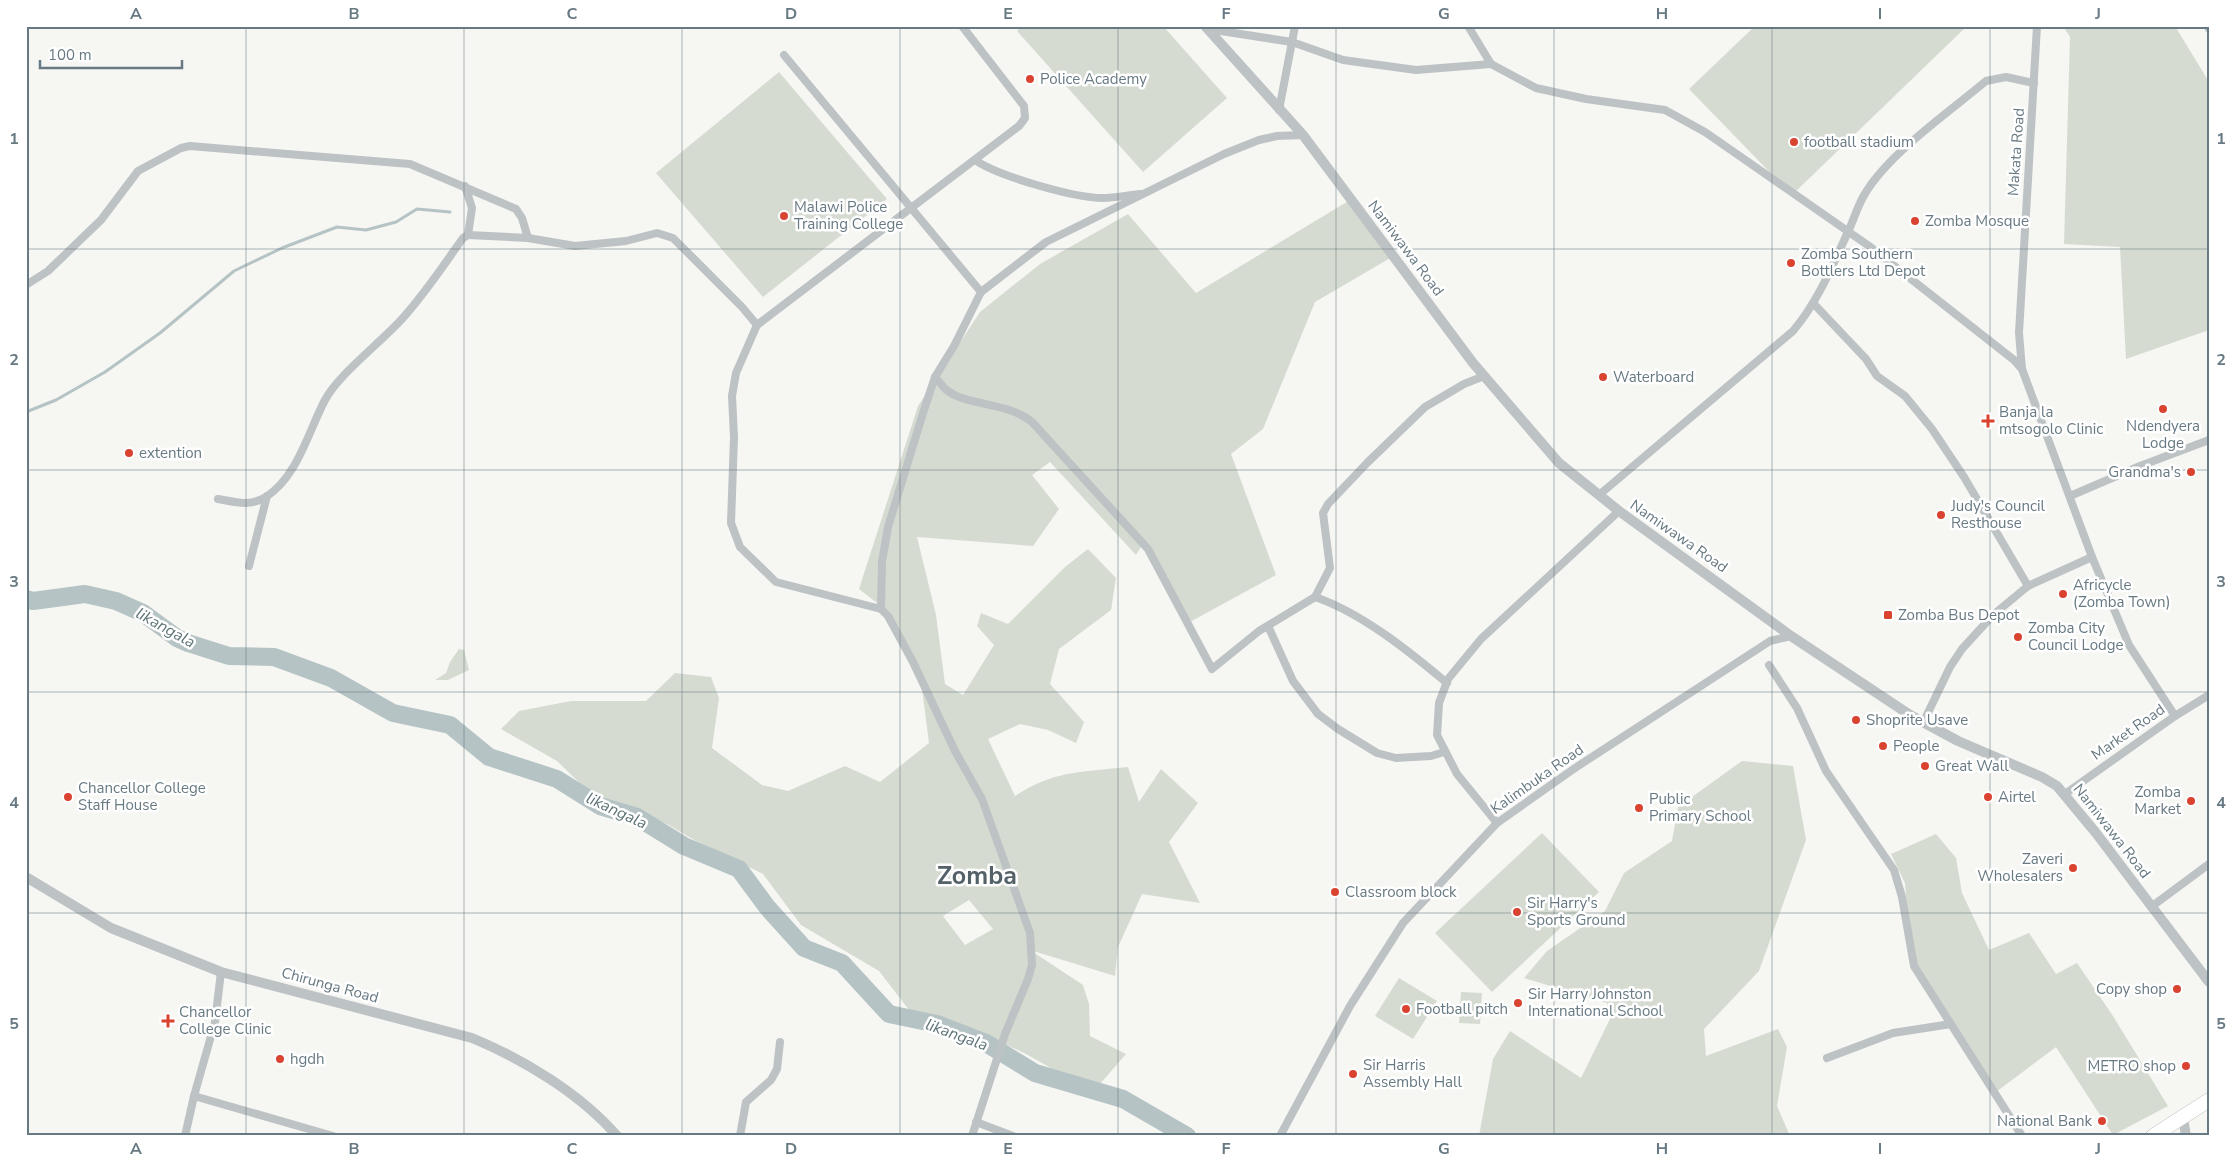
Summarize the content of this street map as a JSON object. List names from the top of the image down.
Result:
{
  "streets": {
    "street": [
      "Makata Road",
      "Namiwawa Road",
      "Market Road",
      "Kalimbuka Road",
      "Chirunga Road"
    ]
  },
  "crossings": [
    ["Namiwawa Road", "Market Road"],
    ["Namiwawa Road", "Kalimbuka Road"]
  ],
  "districts": ["Zomba"],
  "water": ["likangala"],
  "places": {
    "other": [
      "Police Academy",
      "football stadium",
      "Malawi Police Training College",
      "Zomba Mosque",
      "Zomba Southern Bottlers Ltd Depot",
      "Waterboard",
      "Ndendyera Lodge",
      "extention",
      "Grandma's",
      "Judy's Council Resthouse",
      "Africycle (Zomba Town)",
      "Zomba City Council Lodge",
      "Shoprite Usave",
      "People",
      "Great Wall",
      "Chancellor College Staff House",
      "Airtel",
      "Zomba Market",
      "Public Primary School",
      "Zaveri Wholesalers",
      "Classroom block",
      "Sir Harry's Sports Ground",
      "Copy shop",
      "Sir Harry Johnston International School",
      "Football pitch",
      "hgdh",
      "METRO shop",
      "Sir Harris Assembly Hall",
      "National Bank"
    ],
    "health": ["Banja la mtsogolo Clinic", "Chancellor College Clinic"],
    "transit": ["Zomba Bus Depot"]
  },
  "scale_bar": "100 m",
  "grid": {
    "columns": [
      "A",
      "B",
      "C",
      "D",
      "E",
      "F",
      "G",
      "H",
      "I",
      "J"
    ],
    "rows": [
      "1",
      "2",
      "3",
      "4",
      "5"
    ]
  }
}
